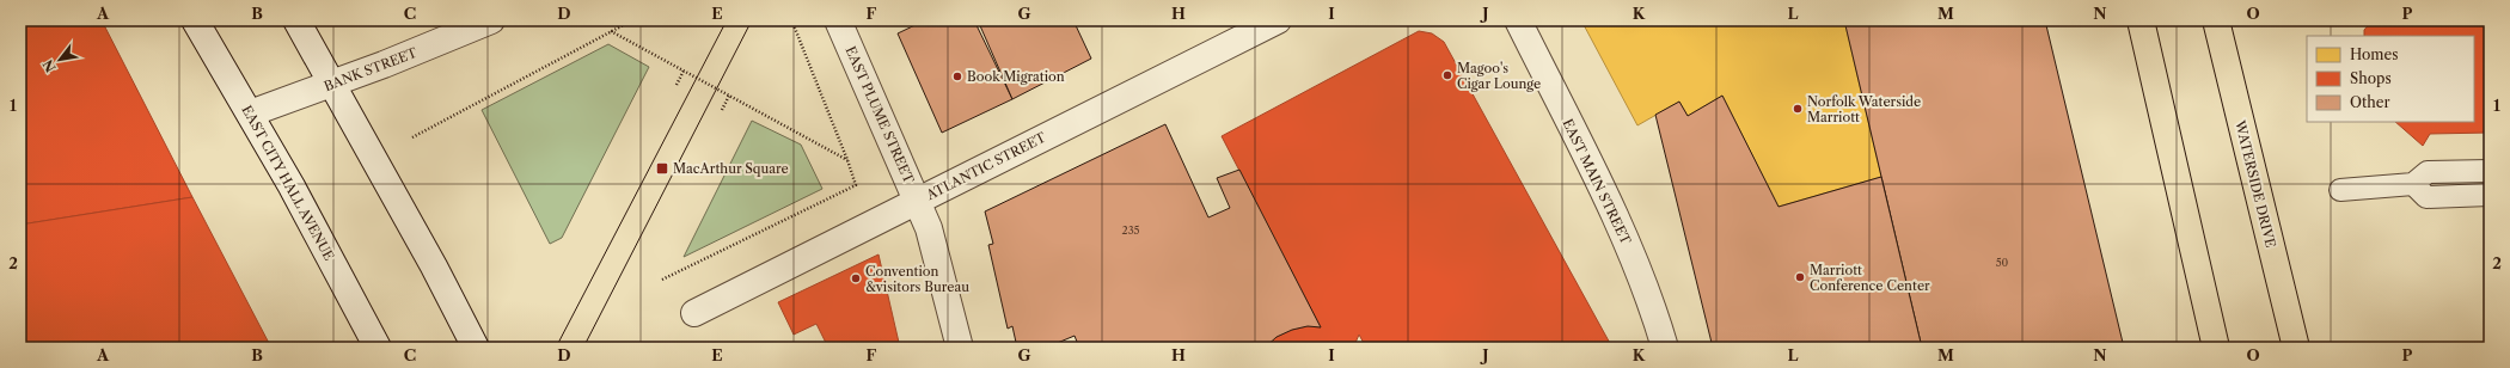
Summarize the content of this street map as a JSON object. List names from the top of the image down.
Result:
{
  "streets": {
    "main road": ["WATERSIDE DRIVE"],
    "street": [
      "BANK STREET",
      "EAST PLUME STREET",
      "ATLANTIC STREET",
      "EAST MAIN STREET",
      "EAST CITY HALL AVENUE"
    ]
  },
  "crossings": [
    ["BANK STREET", "EAST CITY HALL AVENUE"],
    ["EAST PLUME STREET", "ATLANTIC STREET"]
  ],
  "places": {
    "other": [
      "Magoo's Cigar Lounge",
      "Book Migration",
      "Norfolk Waterside Marriott",
      "Marriott Conference Center",
      "Convention &visitors Bureau"
    ],
    "transit": ["MacArthur Square"]
  },
  "house_numbers": ["235", "50"],
  "legend": ["Homes", "Shops", "Other"],
  "north": "bottom left",
  "grid": {
    "columns": [
      "A",
      "B",
      "C",
      "D",
      "E",
      "F",
      "G",
      "H",
      "I",
      "J",
      "K",
      "L",
      "M",
      "N",
      "O",
      "P"
    ],
    "rows": ["1", "2"]
  }
}
